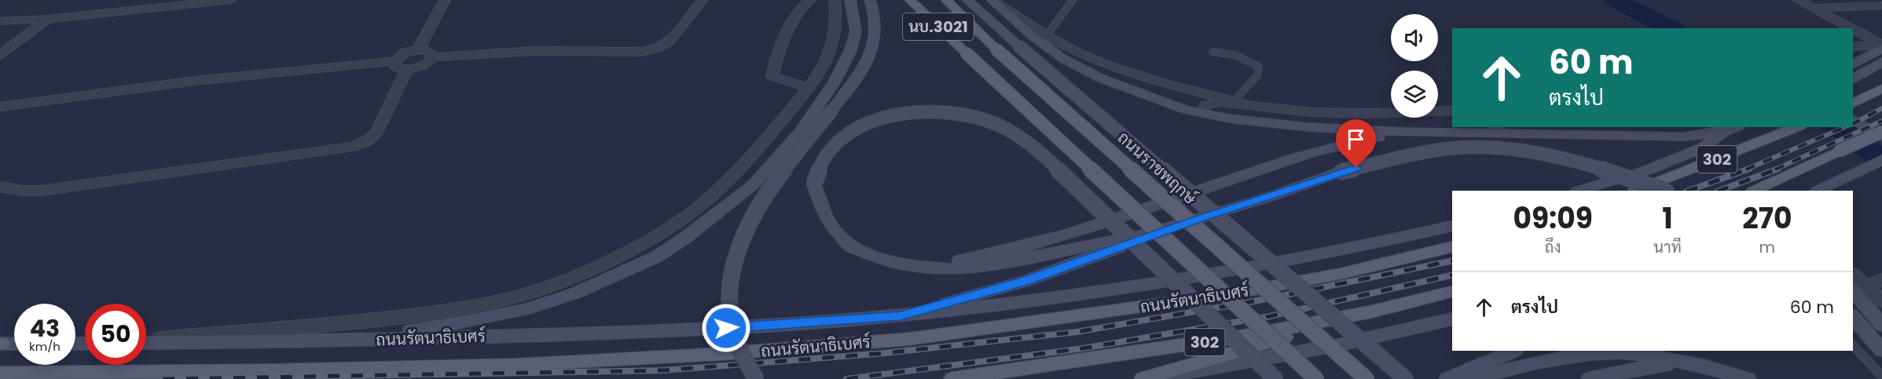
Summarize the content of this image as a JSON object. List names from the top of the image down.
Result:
{
  "streets": {
    "main road": [
      "นบ.3021",
      "302",
      "ถนนราชพฤกษ์",
      "ถนนรัตนาธิเบศร์"
    ]
  },
  "page": {
    "turn": ["60 m", "ตรงไป"],
    "eta": [
      "09:09",
      "ถึง",
      "1",
      "นาที",
      "270",
      "m"
    ],
    "list": [
      {
        "name": "ตรงไป",
        "value": "60 m"
      }
    ],
    "speed": "43 km/h",
    "limit": "50"
  }
}
